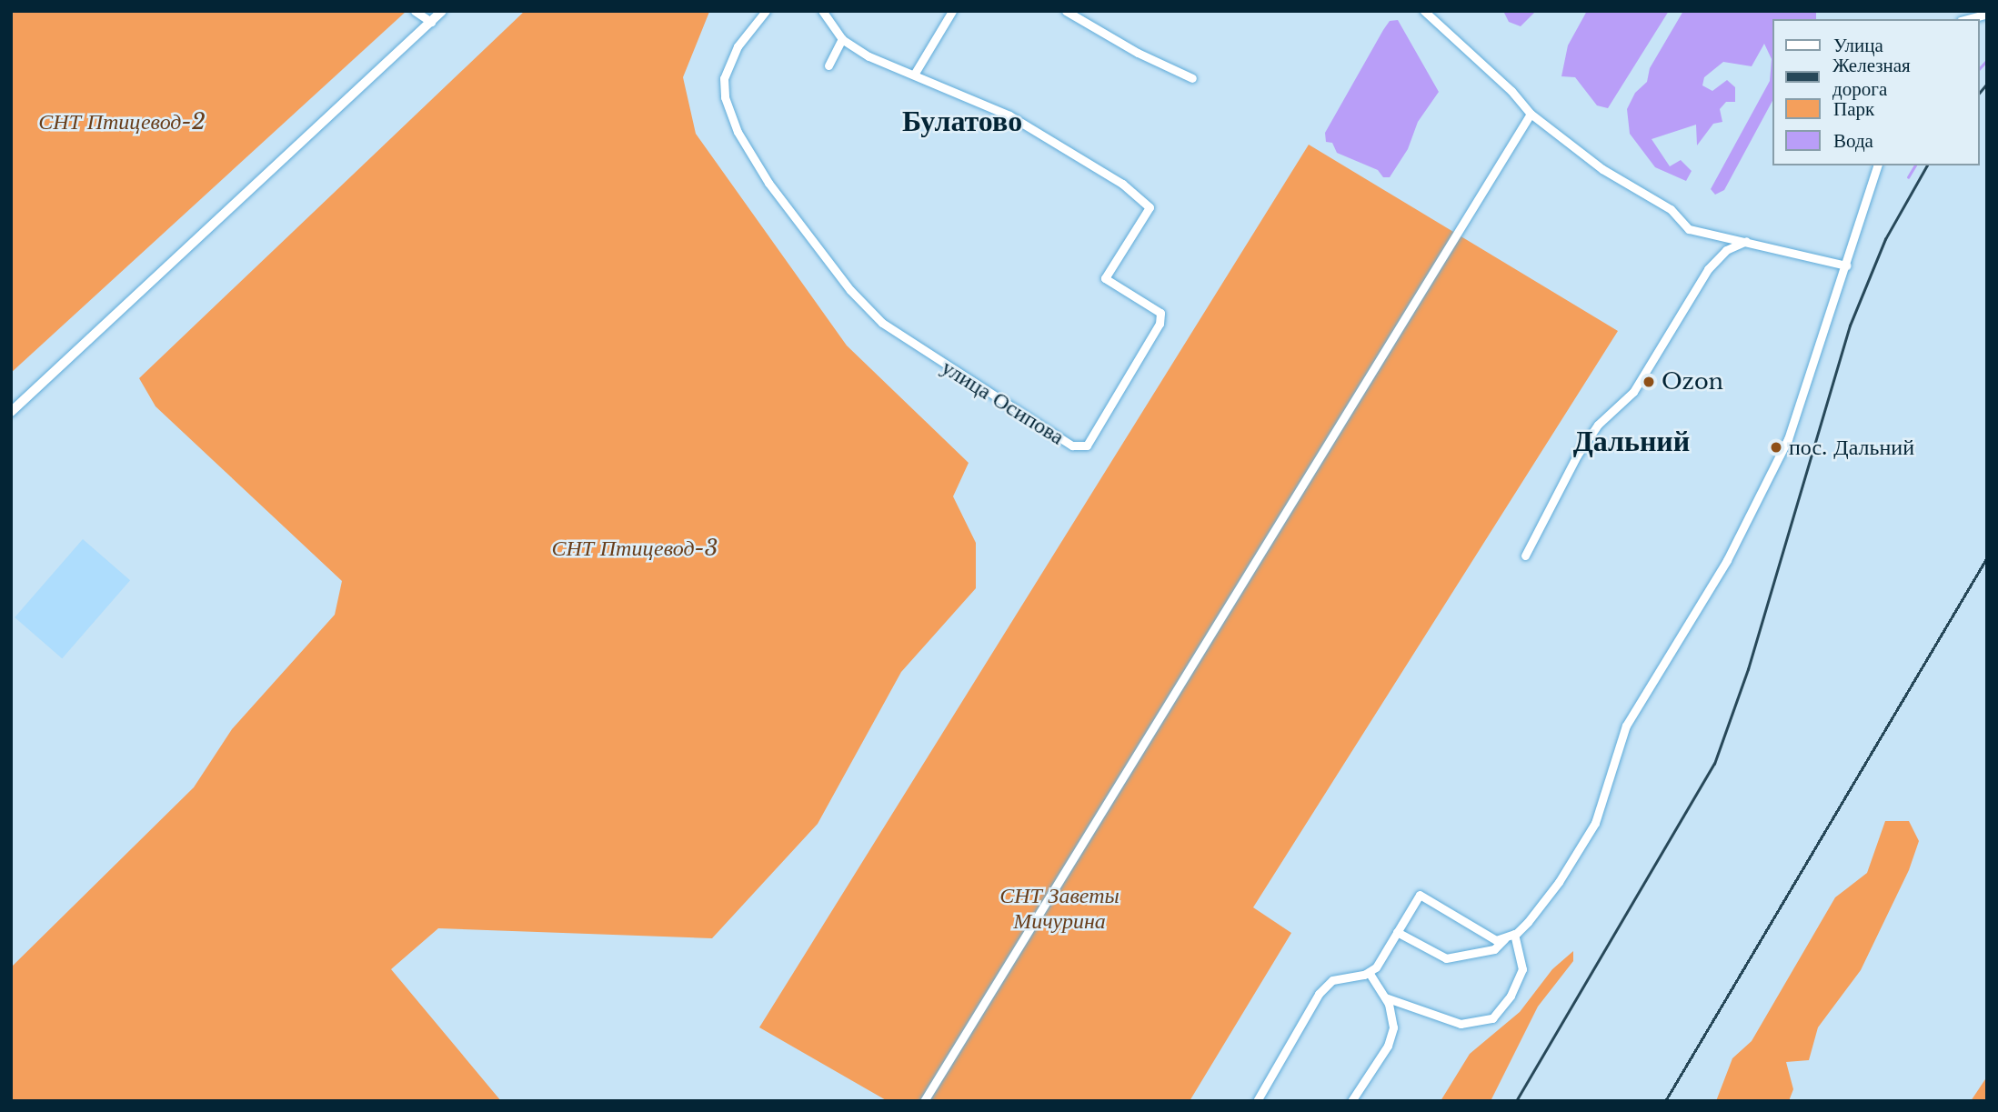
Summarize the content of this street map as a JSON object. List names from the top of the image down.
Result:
{
  "streets": {
    "street": ["улица Осипова"]
  },
  "districts": ["Булатово", "Дальний"],
  "parks": ["СНТ Птицевод-2", "СНТ Птицевод-3", "СНТ Заветы Мичурина"],
  "places": ["Ozon", "пос. Дальний"],
  "legend": [
    "Улица",
    "Железная дорога",
    "Парк",
    "Вода"
  ]
}
